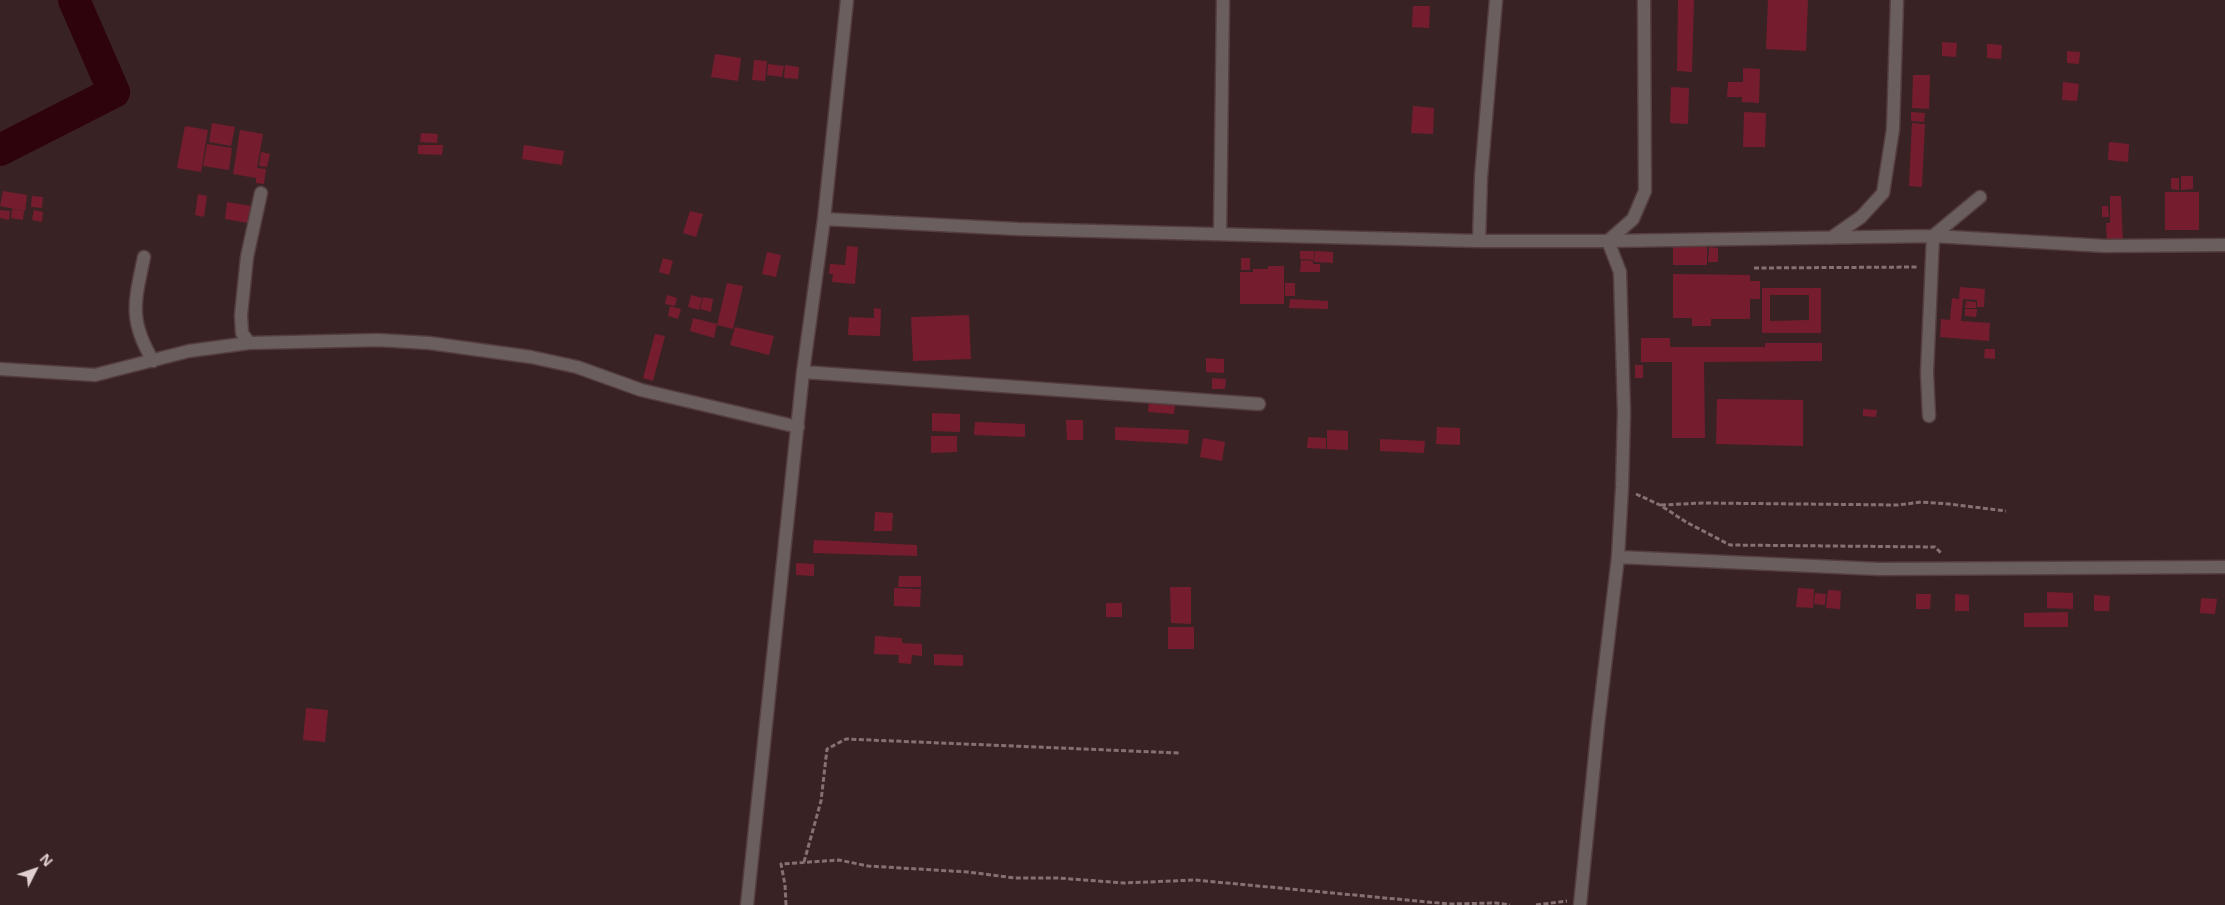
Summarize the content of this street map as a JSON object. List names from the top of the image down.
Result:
{
  "north": "top right"
}
